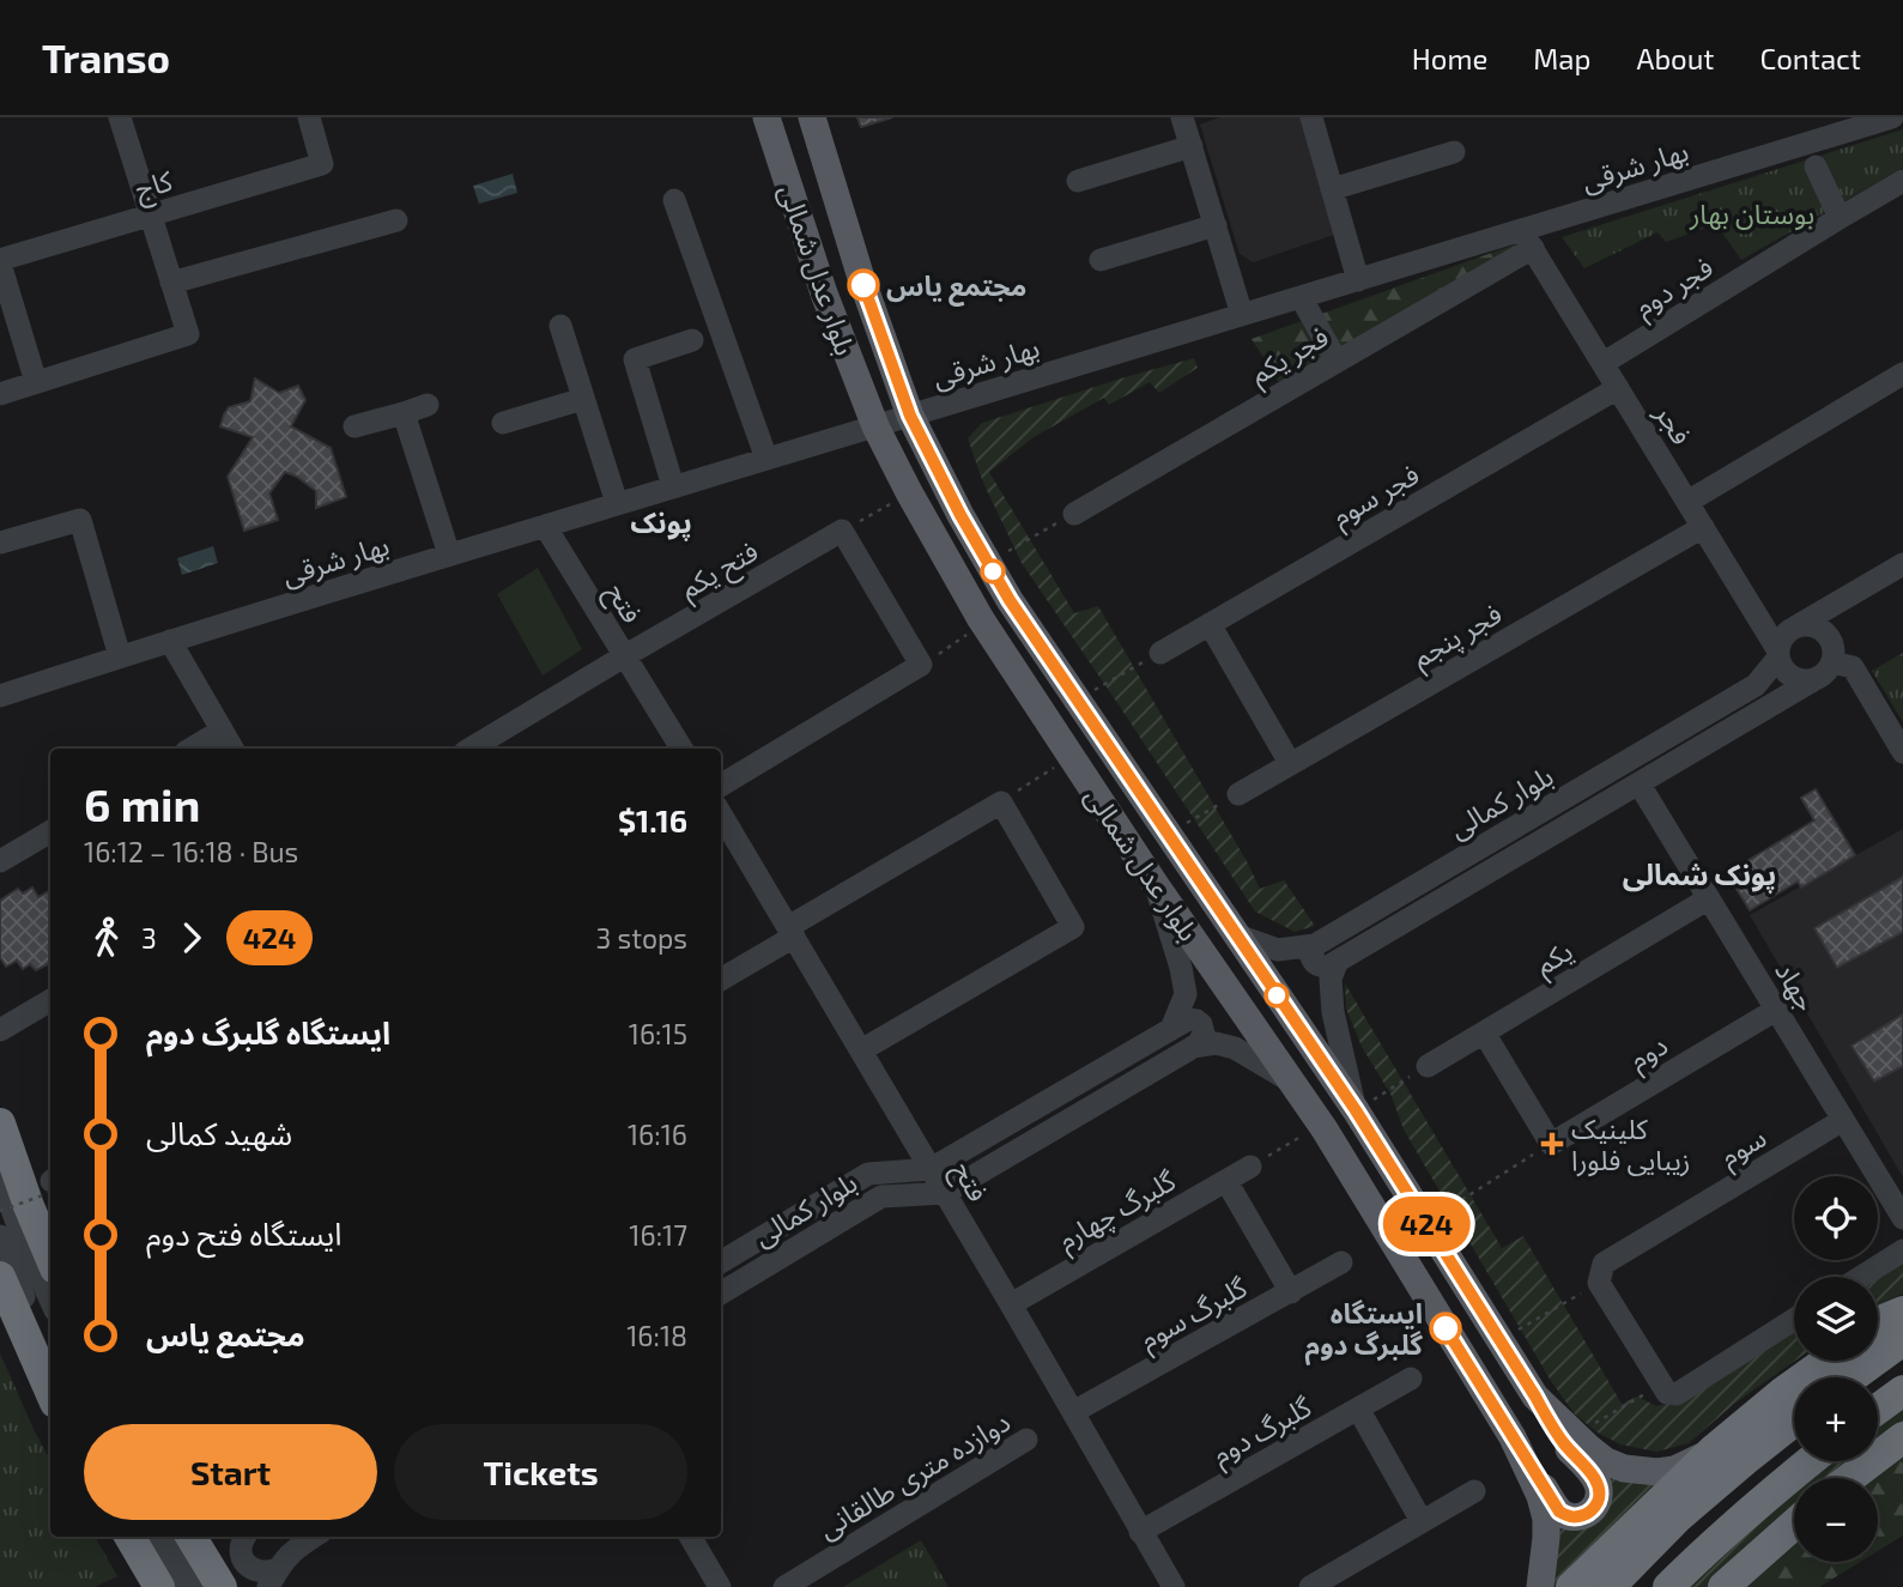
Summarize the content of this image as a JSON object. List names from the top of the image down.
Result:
{
  "streets": {
    "main road": ["بلوار عدل شمالی"],
    "street": [
      "بهار شرقی",
      "کاج",
      "فجر دوم",
      "فجر یکم",
      "فجر",
      "فجر سوم",
      "فتح یکم",
      "فتح",
      "فجر پنجم",
      "بلوار کمالی",
      "یکم",
      "جهاد",
      "دوم",
      "سوم",
      "گلبرگ چهارم",
      "گلبرگ سوم",
      "گلبرگ دوم",
      "دوازده متری طالقانی"
    ]
  },
  "crossings": [
    ["بهار شرقی", "بلوار عدل شمالی"],
    ["بهار شرقی", "فجر یکم"],
    ["بهار شرقی", "فجر"],
    ["بهار شرقی", "فتح"],
    ["بلوار عدل شمالی", "بلوار کمالی"],
    ["فجر دوم", "فجر"],
    ["فجر یکم", "فجر"],
    ["فجر", "فجر سوم"],
    ["فجر", "فجر پنجم"],
    ["فجر", "بلوار کمالی"],
    ["فتح یکم", "فتح"],
    ["فتح", "بلوار کمالی"],
    ["فتح", "گلبرگ چهارم"],
    ["فتح", "گلبرگ سوم"],
    ["فتح", "گلبرگ دوم"],
    ["بلوار کمالی", "جهاد"],
    ["یکم", "جهاد"],
    ["جهاد", "دوم"],
    ["جهاد", "سوم"]
  ],
  "districts": ["پونک", "پونک شمالی"],
  "parks": ["بوستان بهار"],
  "places": {
    "other": ["مجتمع یاس", "ایستگاه گلبرگ دوم"],
    "health": ["کلینیک زیبایی فلورا"]
  },
  "lines": ["bus line 424"],
  "page": {
    "header": "Transo",
    "nav": [
      "Home",
      "Map",
      "About",
      "Contact"
    ],
    "on_map": "424",
    "heading": ["6 min", "16:12 – 16:18 · Bus", "$1.16"],
    "legs": ["3", "424", "3 stops"],
    "list": [
      {
        "name": "ایستگاه گلبرگ دوم",
        "value": "16:15"
      },
      {
        "name": "شهید کمالی",
        "value": "16:16"
      },
      {
        "name": "ایستگاه فتح دوم",
        "value": "16:17"
      },
      {
        "name": "مجتمع یاس",
        "value": "16:18"
      }
    ],
    "map_buttons": ["+", "−"],
    "buttons": ["Start", "Tickets"]
  }
}
